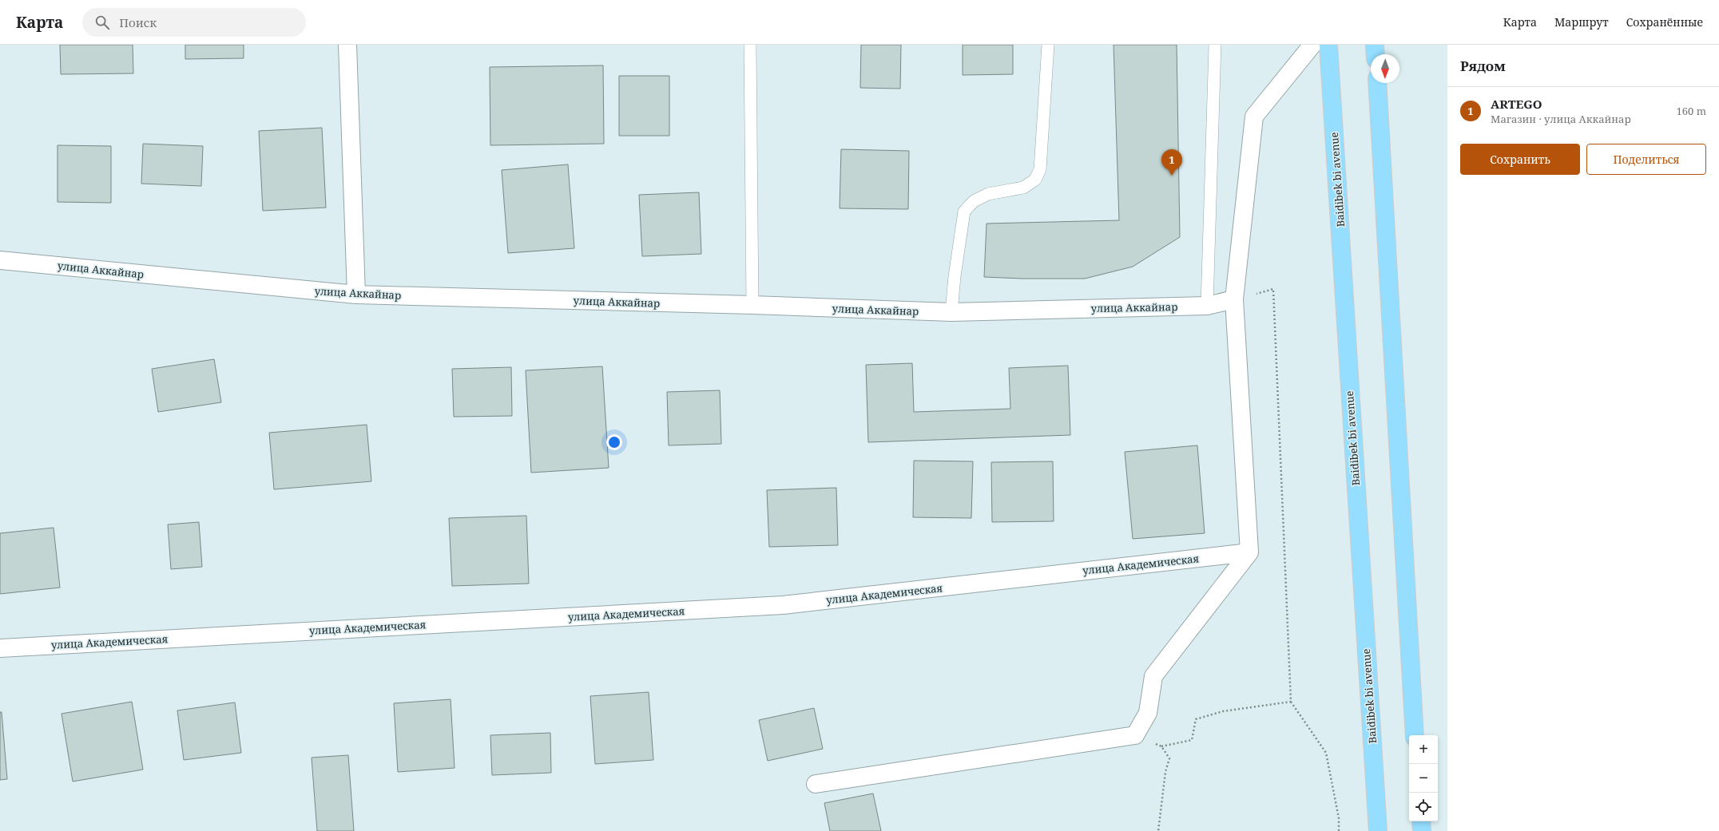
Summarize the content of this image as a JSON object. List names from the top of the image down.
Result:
{
  "streets": {
    "main road": ["Baidibek bi avenue"],
    "street": ["улица Аккайнар", "улица Академическая"]
  },
  "north": "bottom",
  "page": {
    "header": "Карта",
    "search": "Поиск",
    "nav": ["Карта", "Маршрут", "Сохранённые"],
    "heading": "Рядом",
    "list": [
      {
        "mark": "1",
        "name": "ARTEGO",
        "note": "Магазин · улица Аккайнар",
        "value": "160 m"
      }
    ],
    "buttons": ["Сохранить", "Поделиться"],
    "pins": "1",
    "map_buttons": ["+", "−"]
  }
}
